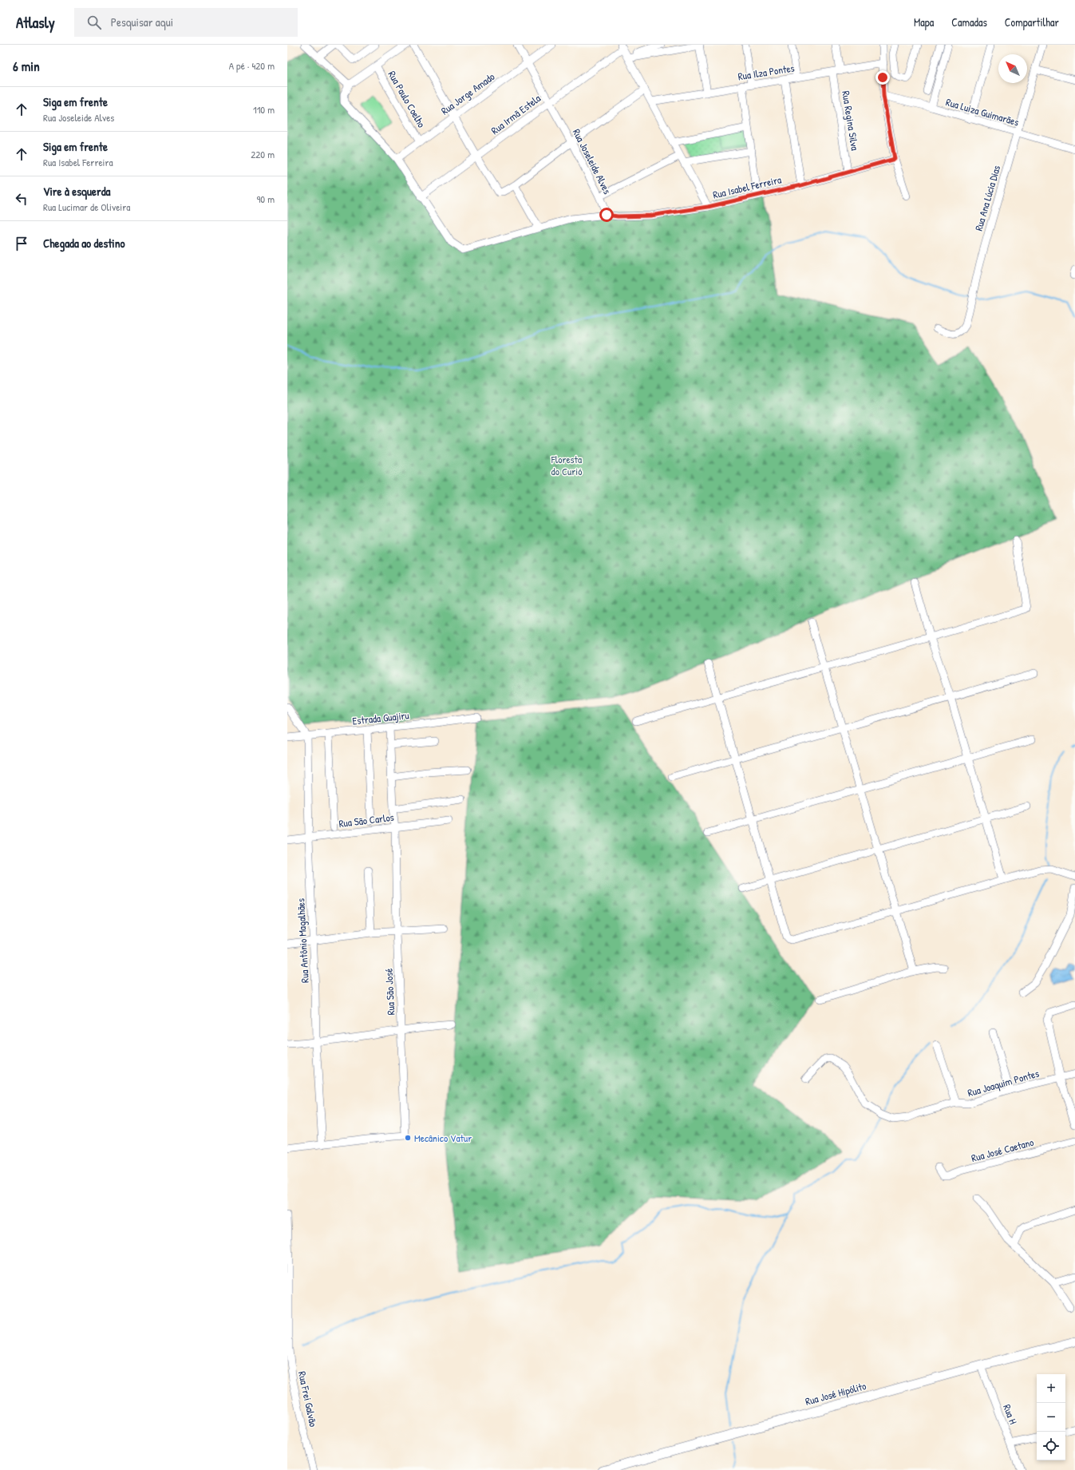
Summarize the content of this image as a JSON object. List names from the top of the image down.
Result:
{
  "streets": {
    "street": [
      "Rua Ilza Pontes",
      "Rua Jorge Amado",
      "Rua Paulo Coelho",
      "Rua Luiza Guimarães",
      "Rua Irmã Estela",
      "Rua Regina Silva",
      "Rua Joseleide Alves",
      "Rua Isabel Ferreira",
      "Rua Ana Lúcia Dias",
      "Estrada Guajiru",
      "Rua São Carlos",
      "Rua Antônio Magalhães",
      "Rua São José",
      "Rua Joaquim Pontes",
      "Rua José Caetano",
      "Rua José Hipólito",
      "Rua Frei Galvão",
      "Rua H"
    ]
  },
  "crossings": [
    ["Rua Ilza Pontes", "Rua Regina Silva"],
    ["Rua Ilza Pontes", "Rua Isabel Ferreira"],
    ["Rua Jorge Amado", "Rua Paulo Coelho"],
    ["Rua Jorge Amado", "Rua Joseleide Alves"],
    ["Rua Luiza Guimarães", "Rua Ana Lúcia Dias"],
    ["Rua Irmã Estela", "Rua Joseleide Alves"],
    ["Rua Irmã Estela", "Rua Isabel Ferreira"],
    ["Rua Regina Silva", "Rua Isabel Ferreira"],
    ["Estrada Guajiru", "Rua Antônio Magalhães"],
    ["Estrada Guajiru", "Rua São José"],
    ["Rua São Carlos", "Rua Antônio Magalhães"],
    ["Rua São Carlos", "Rua São José"],
    ["Rua Antônio Magalhães", "Rua São José"],
    ["Rua José Hipólito", "Rua H"]
  ],
  "parks": ["Floresta do Curió"],
  "places": ["Mecânico Vatur"],
  "north": "top left",
  "page": {
    "header": "Atlasly",
    "search": "Pesquisar aqui",
    "nav": ["Mapa", "Camadas", "Compartilhar"],
    "heading": ["6 min", "A pé · 420 m"],
    "list": [
      ["Siga em frente", "Rua Joseleide Alves", "110 m"],
      ["Siga em frente", "Rua Isabel Ferreira", "220 m"],
      ["Vire à esquerda", "Rua Lucimar de Oliveira", "90 m"],
      "Chegada ao destino"
    ],
    "map_buttons": ["+", "−"]
  }
}
